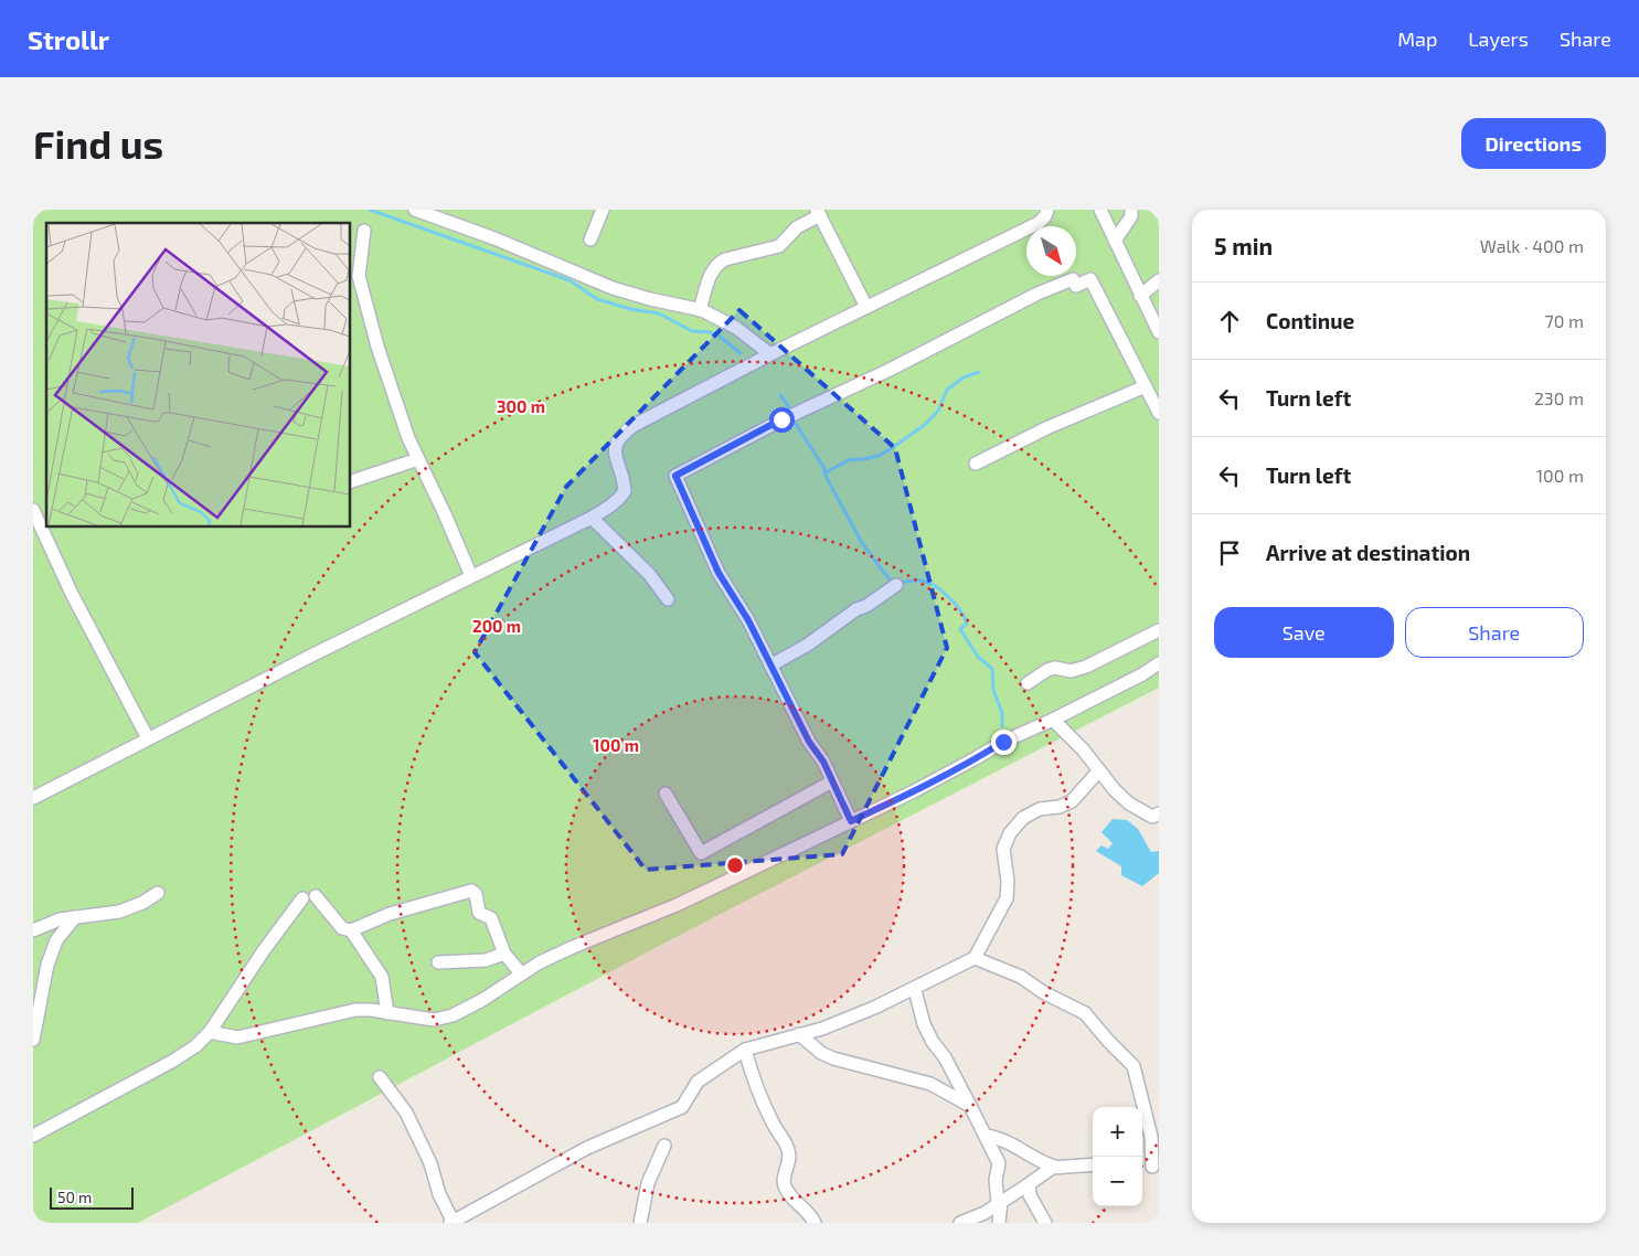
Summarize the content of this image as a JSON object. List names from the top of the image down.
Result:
{
  "scale_bar": "50 m",
  "north": "bottom right",
  "page": {
    "header": "Strollr",
    "nav": ["Map", "Layers", "Share"],
    "buttons": [
      "Directions",
      ["Save", "Share"]
    ],
    "title": "Find us",
    "heading": ["5 min", "Walk · 400 m"],
    "list": [
      ["Continue", "70 m"],
      ["Turn left", "230 m"],
      ["Turn left", "100 m"],
      "Arrive at destination"
    ],
    "map_buttons": ["+", "−"],
    "scale": "50 m"
  },
  "rings": ["300 m", "200 m", "100 m"]
}
